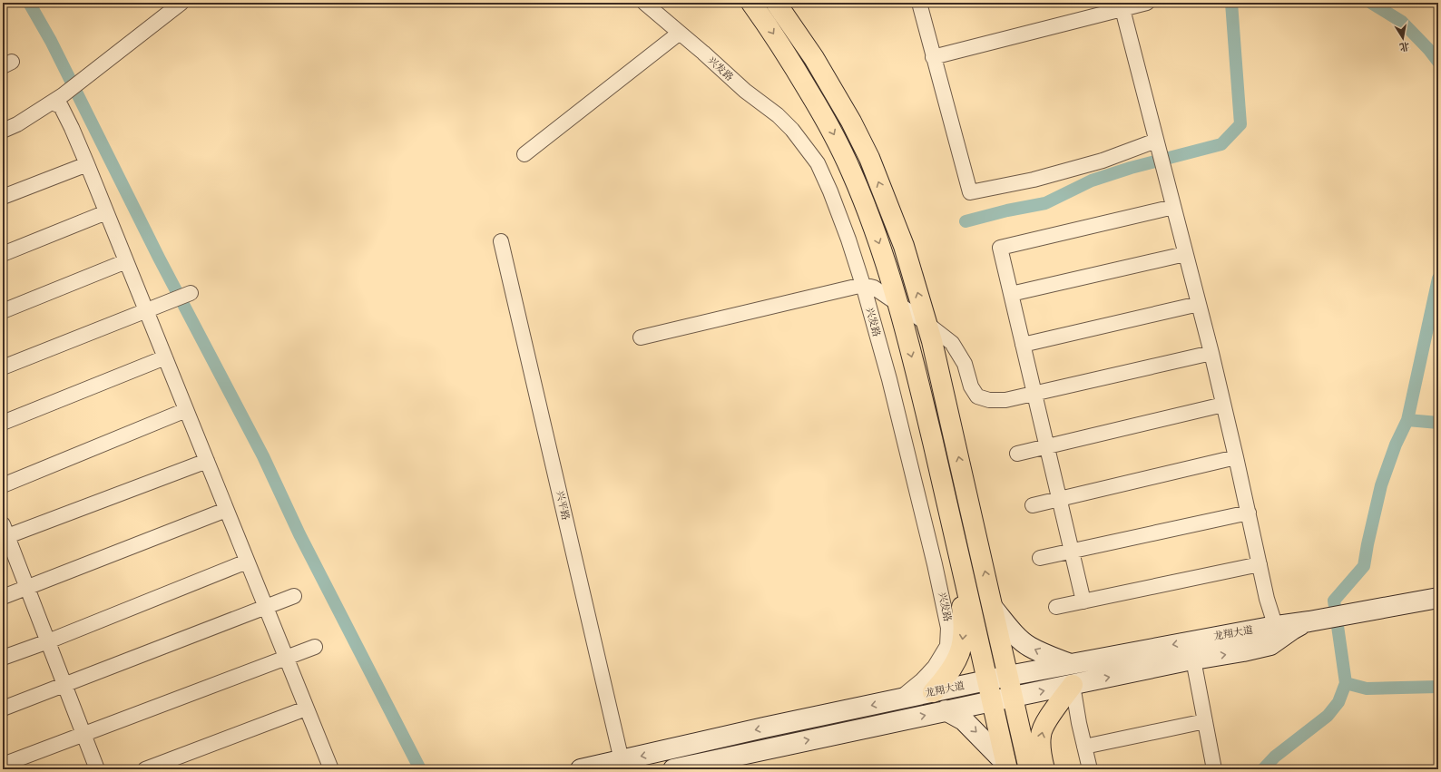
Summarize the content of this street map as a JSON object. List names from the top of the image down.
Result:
{
  "streets": {
    "main road": ["龙翔大道"],
    "street": ["兴发路", "兴平路"]
  },
  "crossings": [
    ["兴发路", "龙翔大道"],
    ["兴平路", "龙翔大道"]
  ],
  "north": "bottom"
}
